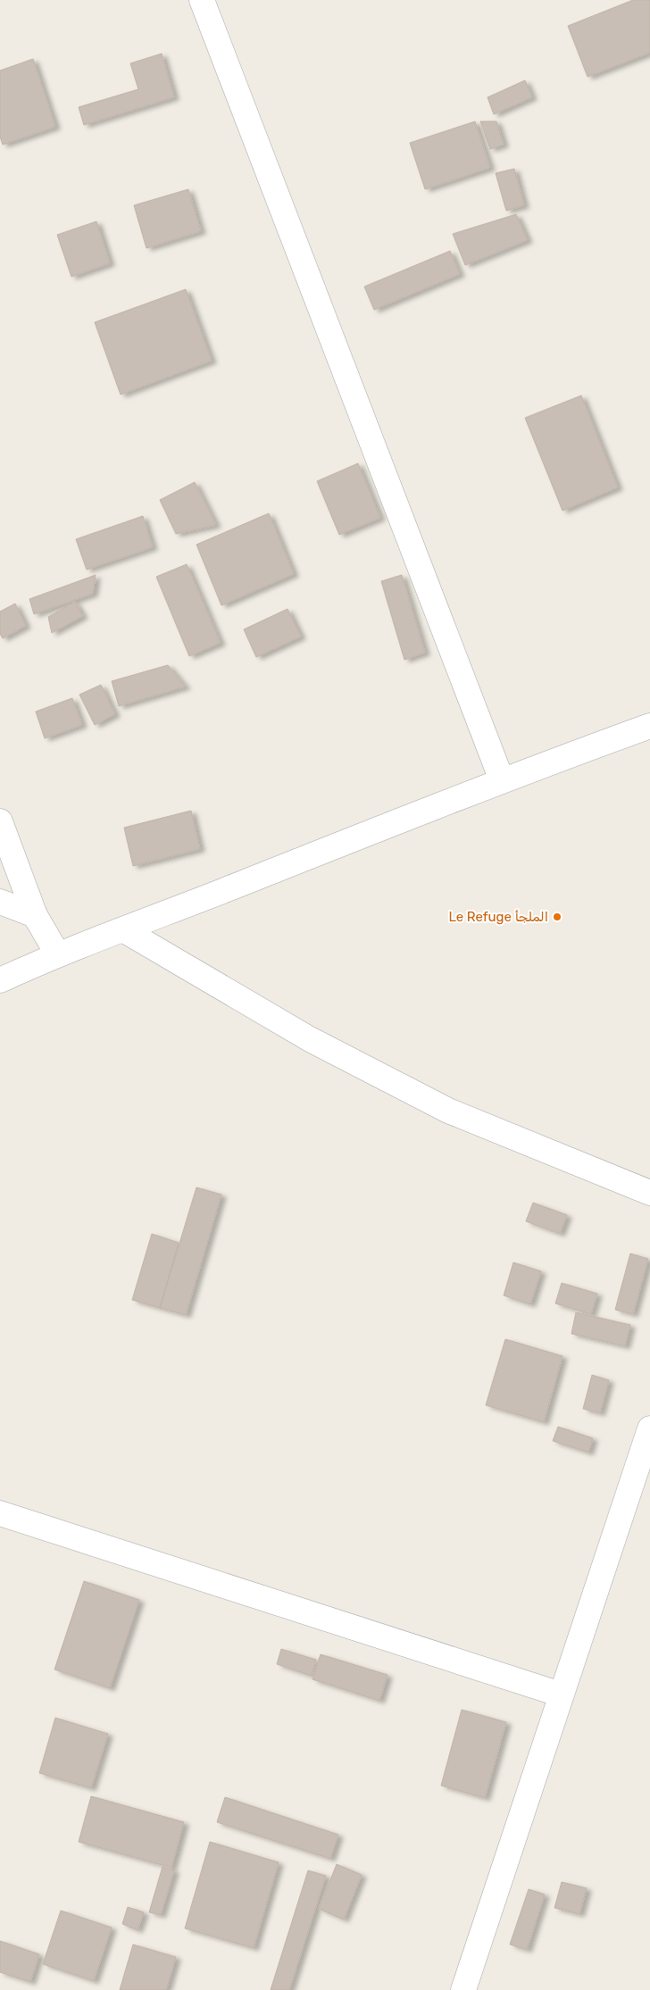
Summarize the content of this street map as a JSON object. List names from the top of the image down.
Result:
{
  "places": ["Le Refuge الملجأ"]
}
